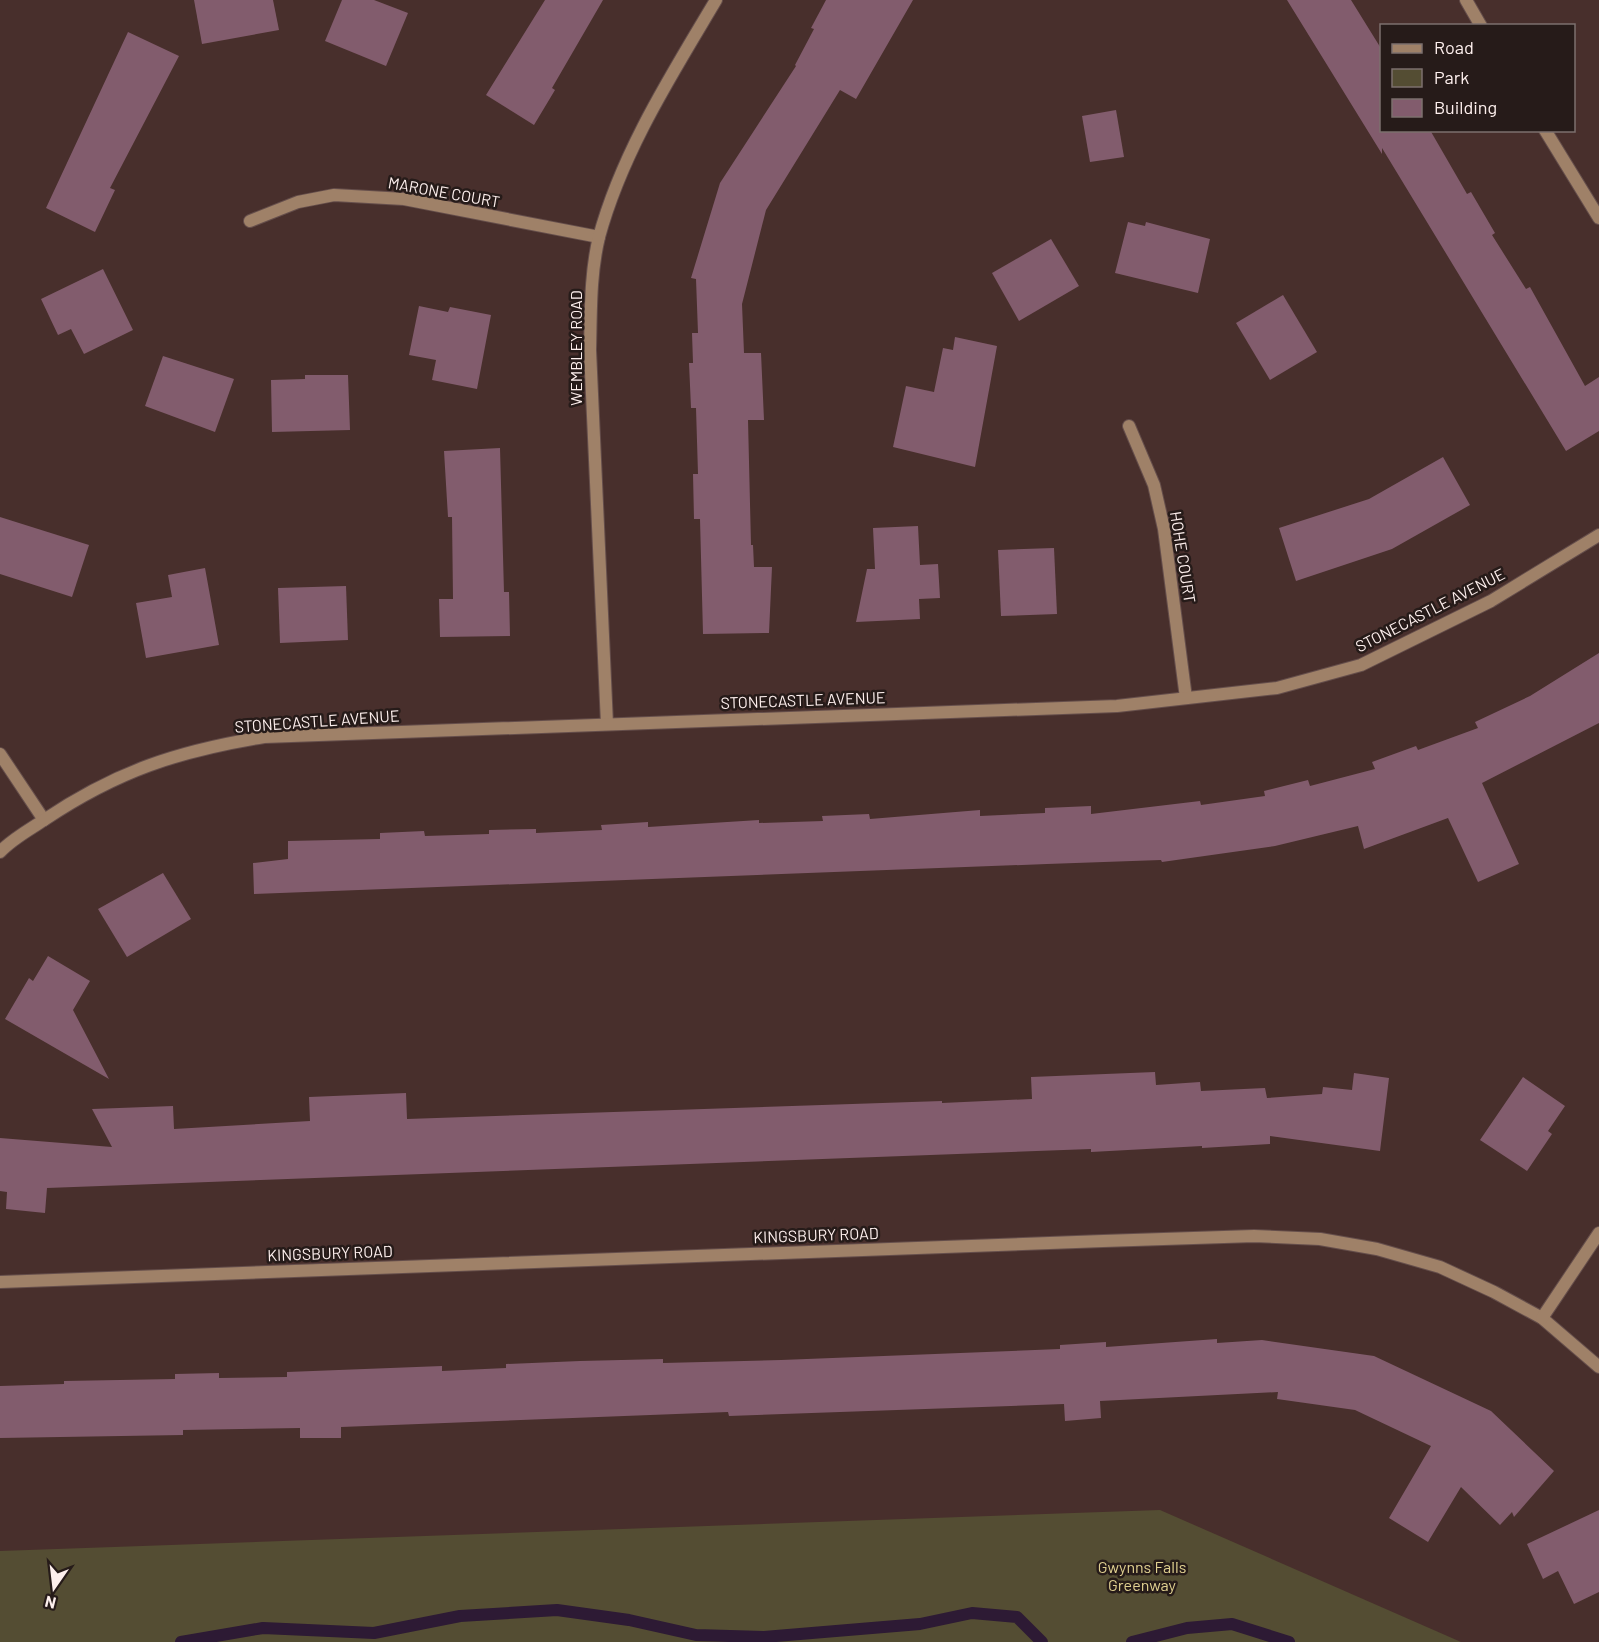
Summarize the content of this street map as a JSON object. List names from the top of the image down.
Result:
{
  "streets": {
    "street": [
      "MARONE COURT",
      "WEMBLEY ROAD",
      "HOHE COURT",
      "STONECASTLE AVENUE",
      "KINGSBURY ROAD"
    ]
  },
  "crossings": [
    ["MARONE COURT", "WEMBLEY ROAD"],
    ["WEMBLEY ROAD", "STONECASTLE AVENUE"],
    ["HOHE COURT", "STONECASTLE AVENUE"]
  ],
  "parks": ["Gwynns Falls Greenway"],
  "legend": ["Road", "Park", "Building"],
  "north": "bottom"
}
